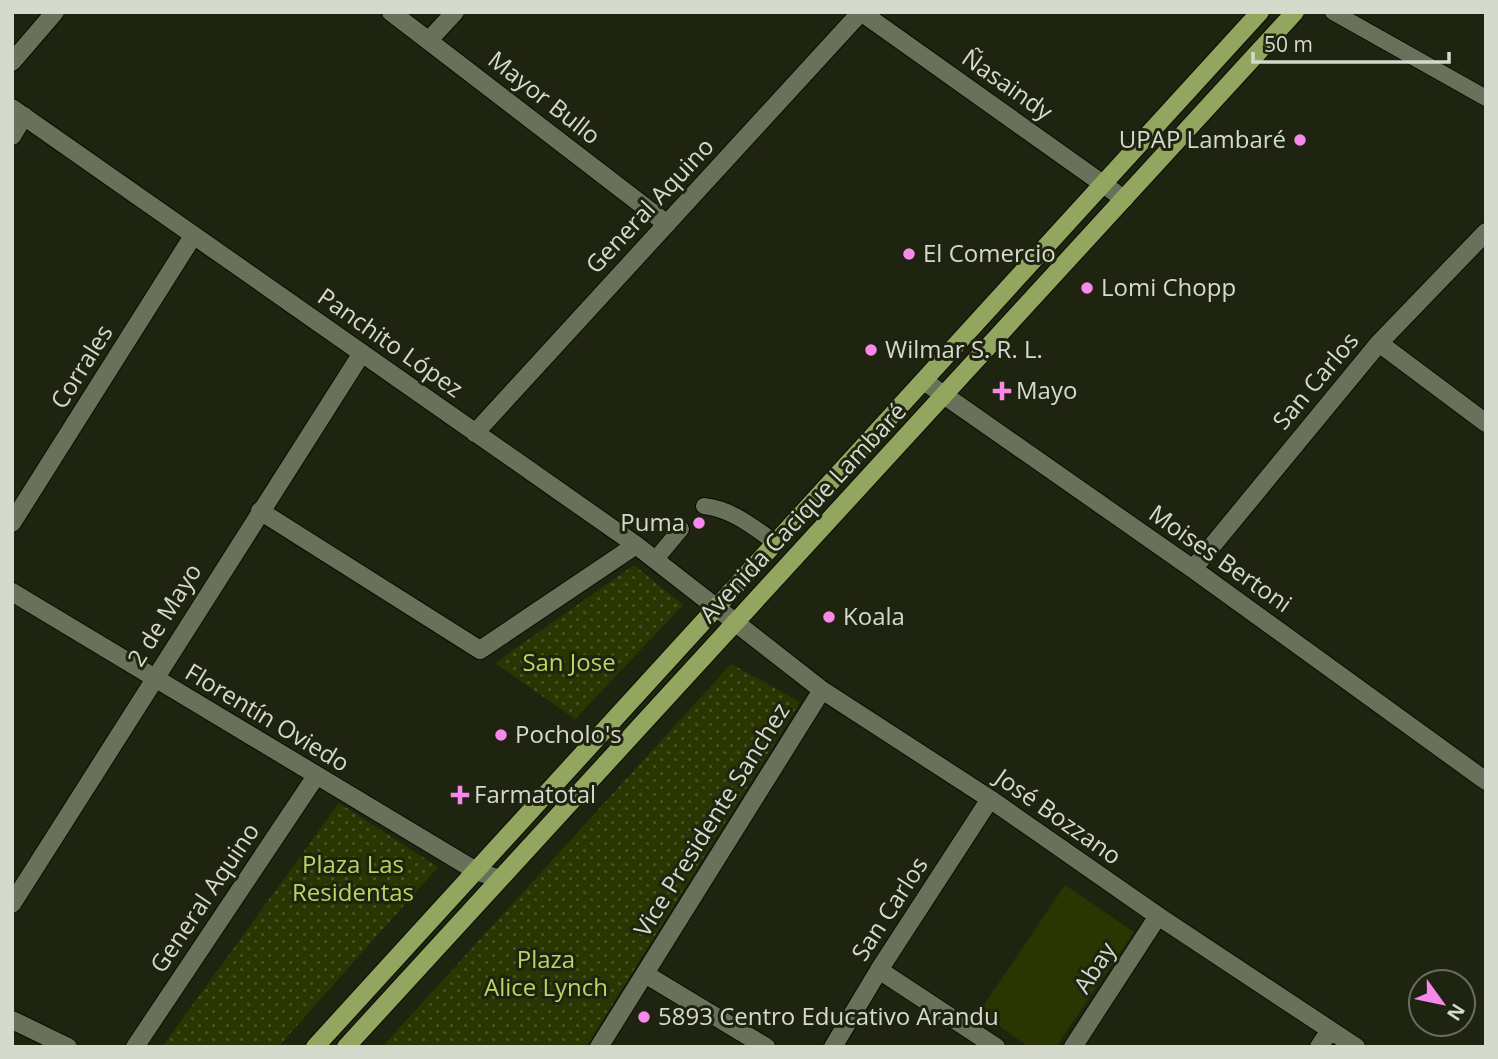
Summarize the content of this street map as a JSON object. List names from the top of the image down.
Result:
{
  "streets": {
    "main road": ["Avenida Cacique Lambaré"],
    "street": [
      "Ñasaindy",
      "Mayor Bullo",
      "General Aquino",
      "Panchito López",
      "Corrales",
      "San Carlos",
      "Moises Bertoni",
      "2 de Mayo",
      "Florentín Oviedo",
      "José Bozzano",
      "Vice Presidente Sanchez",
      "Abay"
    ]
  },
  "crossings": [
    ["Ñasaindy", "General Aquino"],
    ["Ñasaindy", "Avenida Cacique Lambaré"],
    ["Mayor Bullo", "General Aquino"],
    ["General Aquino", "Panchito López"],
    ["General Aquino", "Florentín Oviedo"],
    ["Panchito López", "Corrales"],
    ["Panchito López", "Avenida Cacique Lambaré"],
    ["Panchito López", "2 de Mayo"],
    ["Panchito López", "José Bozzano"],
    ["San Carlos", "Moises Bertoni"],
    ["San Carlos", "José Bozzano"],
    ["Avenida Cacique Lambaré", "Moises Bertoni"],
    ["Avenida Cacique Lambaré", "Florentín Oviedo"],
    ["Avenida Cacique Lambaré", "José Bozzano"],
    ["2 de Mayo", "Florentín Oviedo"],
    ["José Bozzano", "Vice Presidente Sanchez"],
    ["José Bozzano", "Abay"]
  ],
  "parks": ["San Jose", "Plaza Las Residentas", "Plaza Alice Lynch"],
  "places": {
    "other": [
      "UPAP Lambaré",
      "El Comercio",
      "Lomi Chopp",
      "Wilmar S. R. L.",
      "Puma",
      "Koala",
      "Pocholo's",
      "5893 Centro Educativo Arandu"
    ],
    "health": ["Mayo", "Farmatotal"]
  },
  "scale_bar": "50 m",
  "north": "bottom right"
}
